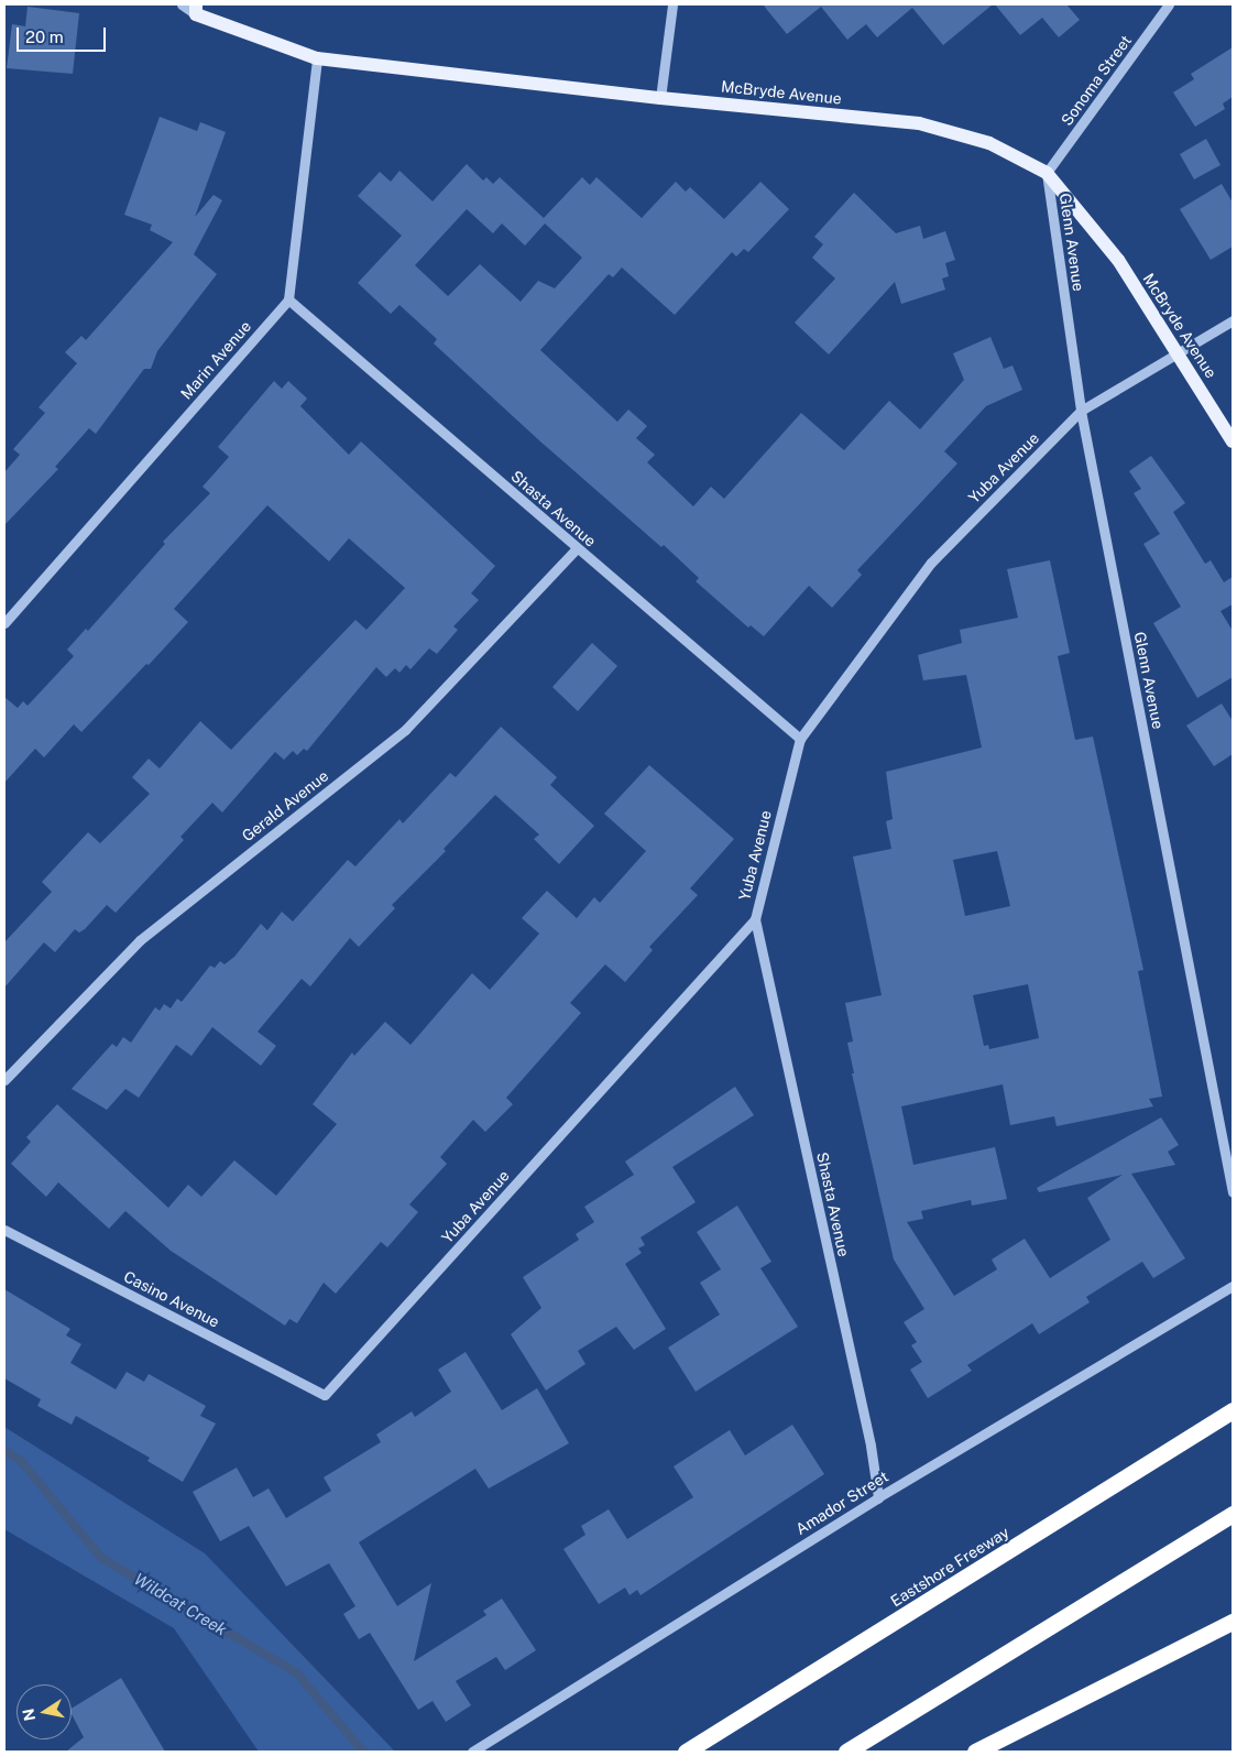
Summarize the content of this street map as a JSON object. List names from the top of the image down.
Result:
{
  "streets": {
    "highway": ["Eastshore Freeway"],
    "main road": ["McBryde Avenue"],
    "street": [
      "Sonoma Street",
      "Glenn Avenue",
      "Marin Avenue",
      "Yuba Avenue",
      "Shasta Avenue",
      "Gerald Avenue",
      "Casino Avenue",
      "Amador Street"
    ]
  },
  "crossings": [
    ["Sonoma Street", "McBryde Avenue"],
    ["Sonoma Street", "Glenn Avenue"],
    ["McBryde Avenue", "Glenn Avenue"],
    ["McBryde Avenue", "Yuba Avenue"],
    ["Glenn Avenue", "Yuba Avenue"],
    ["Marin Avenue", "Shasta Avenue"],
    ["Yuba Avenue", "Shasta Avenue"],
    ["Yuba Avenue", "Casino Avenue"],
    ["Shasta Avenue", "Gerald Avenue"],
    ["Shasta Avenue", "Amador Street"]
  ],
  "water": ["Wildcat Creek"],
  "scale_bar": "20 m",
  "north": "left"
}
